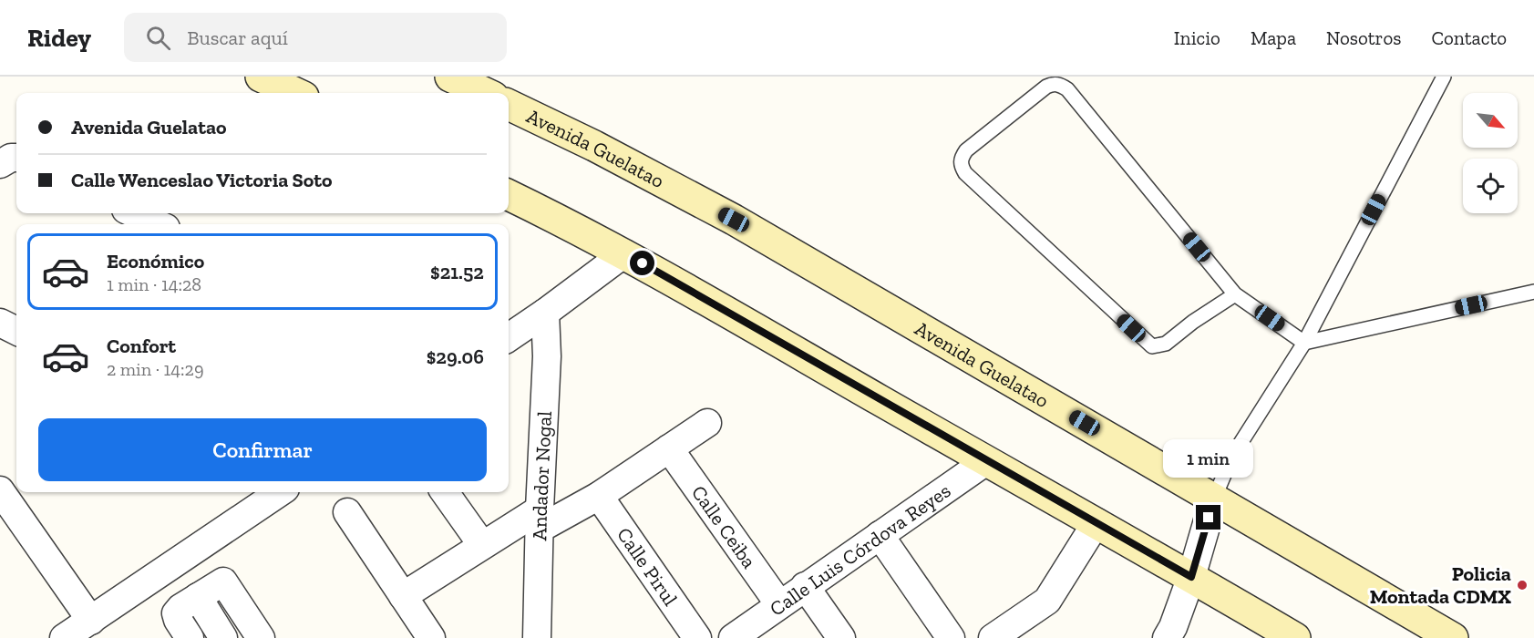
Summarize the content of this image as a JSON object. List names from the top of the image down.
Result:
{
  "streets": {
    "main road": ["Avenida Guelatao"],
    "street": [
      "Andador Nogal",
      "Calle Ceiba",
      "Calle Luis Córdova Reyes",
      "Calle Pirul"
    ]
  },
  "crossings": [
    ["Calle Ceiba", "Calle Luis Córdova Reyes"]
  ],
  "places": ["Policia Montada CDMX"],
  "north": "bottom right",
  "page": {
    "header": "Ridey",
    "search": "Buscar aquí",
    "nav": [
      "Inicio",
      "Mapa",
      "Nosotros",
      "Contacto"
    ],
    "banner": ["Avenida Guelatao", "Calle Wenceslao Victoria Soto"],
    "list": [
      {
        "name": "Económico",
        "note": "1 min · 14:28",
        "value": "$21.52"
      },
      {
        "name": "Confort",
        "note": "2 min · 14:29",
        "value": "$29.06"
      }
    ],
    "buttons": "Confirmar",
    "bubble": "1 min"
  }
}
